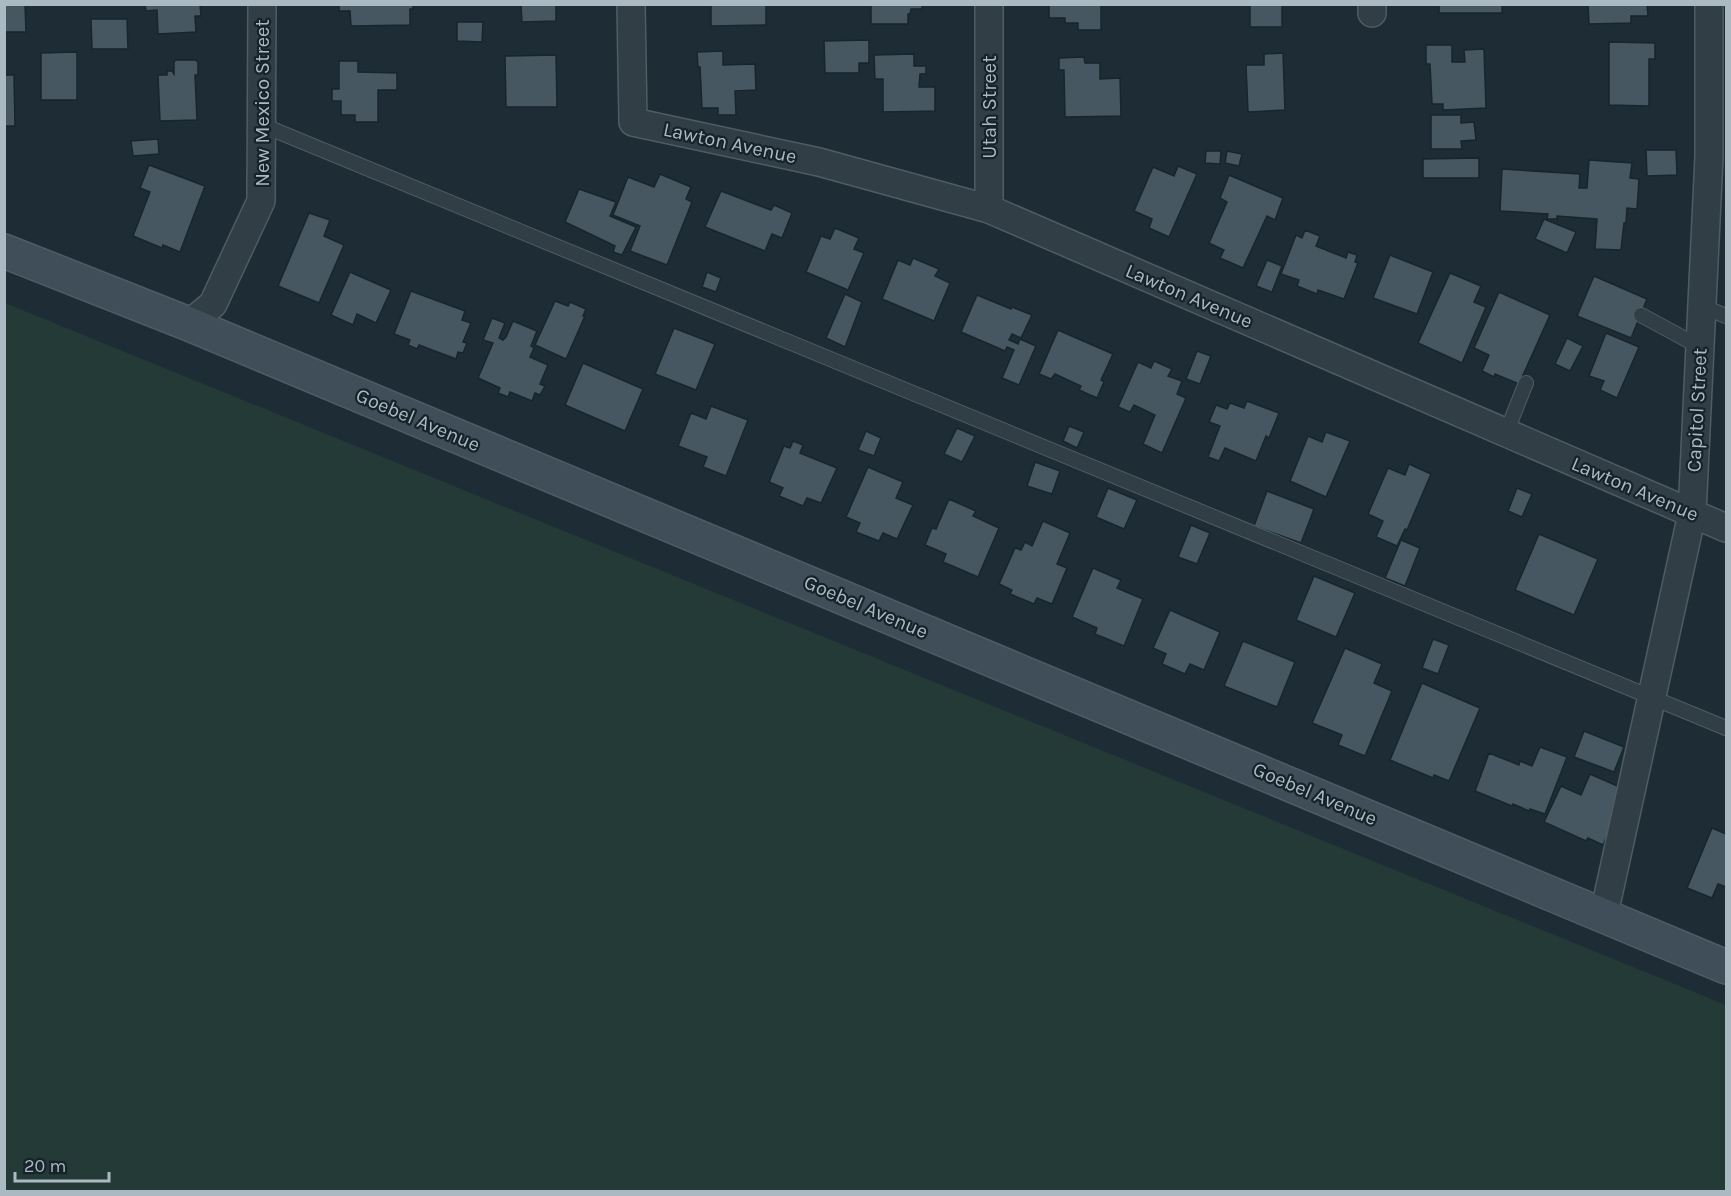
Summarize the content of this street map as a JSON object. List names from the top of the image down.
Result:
{
  "streets": {
    "street": [
      "New Mexico Street",
      "Utah Street",
      "Lawton Avenue",
      "Capitol Street",
      "Goebel Avenue"
    ]
  },
  "crossings": [
    ["New Mexico Street", "Goebel Avenue"],
    ["Utah Street", "Lawton Avenue"],
    ["Lawton Avenue", "Capitol Street"],
    ["Capitol Street", "Goebel Avenue"]
  ],
  "scale_bar": "20 m"
}
